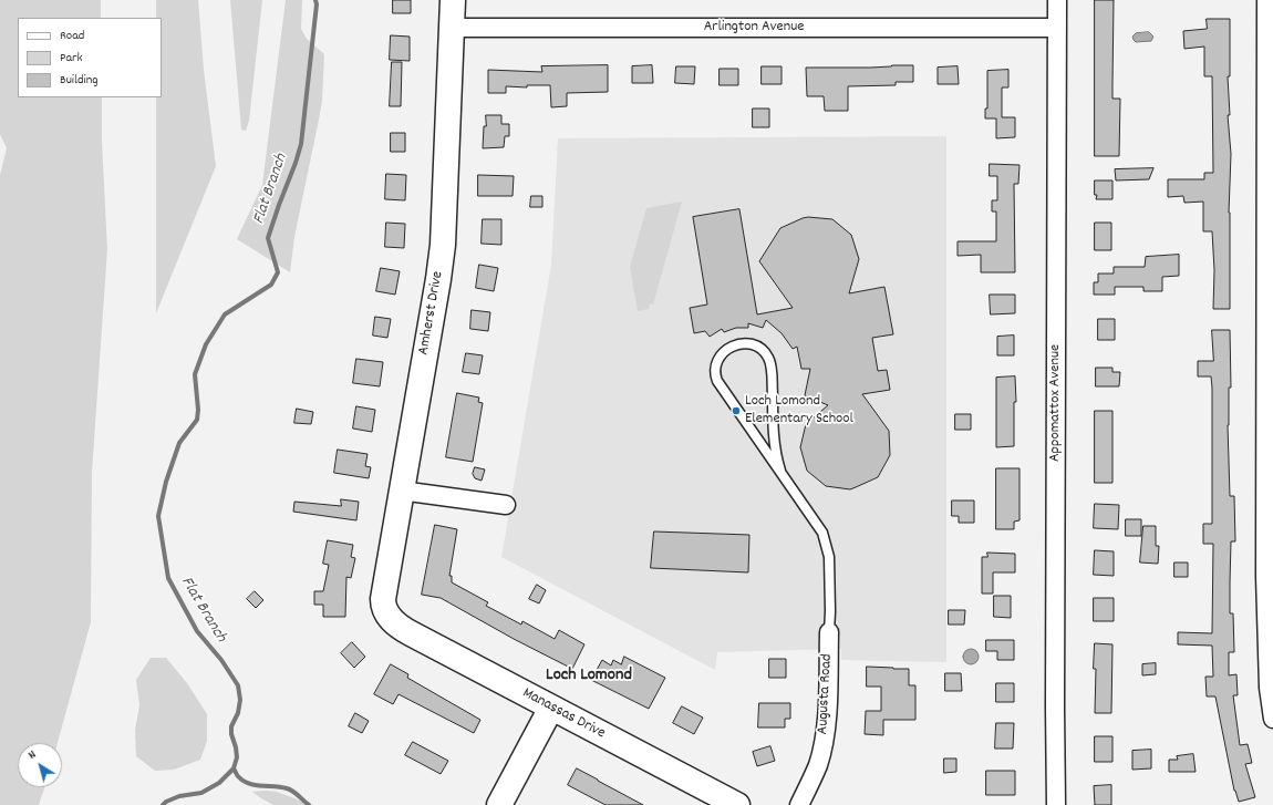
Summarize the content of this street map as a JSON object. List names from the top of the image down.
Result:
{
  "streets": {
    "street": [
      "Arlington Avenue",
      "Amherst Drive",
      "Appomattox Avenue",
      "Augusta Road",
      "Manassas Drive"
    ]
  },
  "crossings": [
    ["Arlington Avenue", "Amherst Drive"],
    ["Arlington Avenue", "Appomattox Avenue"],
    ["Amherst Drive", "Manassas Drive"]
  ],
  "districts": ["Loch Lomond"],
  "water": ["Flat Branch"],
  "places": ["Loch Lomond Elementary School"],
  "legend": ["Road", "Park", "Building"],
  "north": "top left"
}
